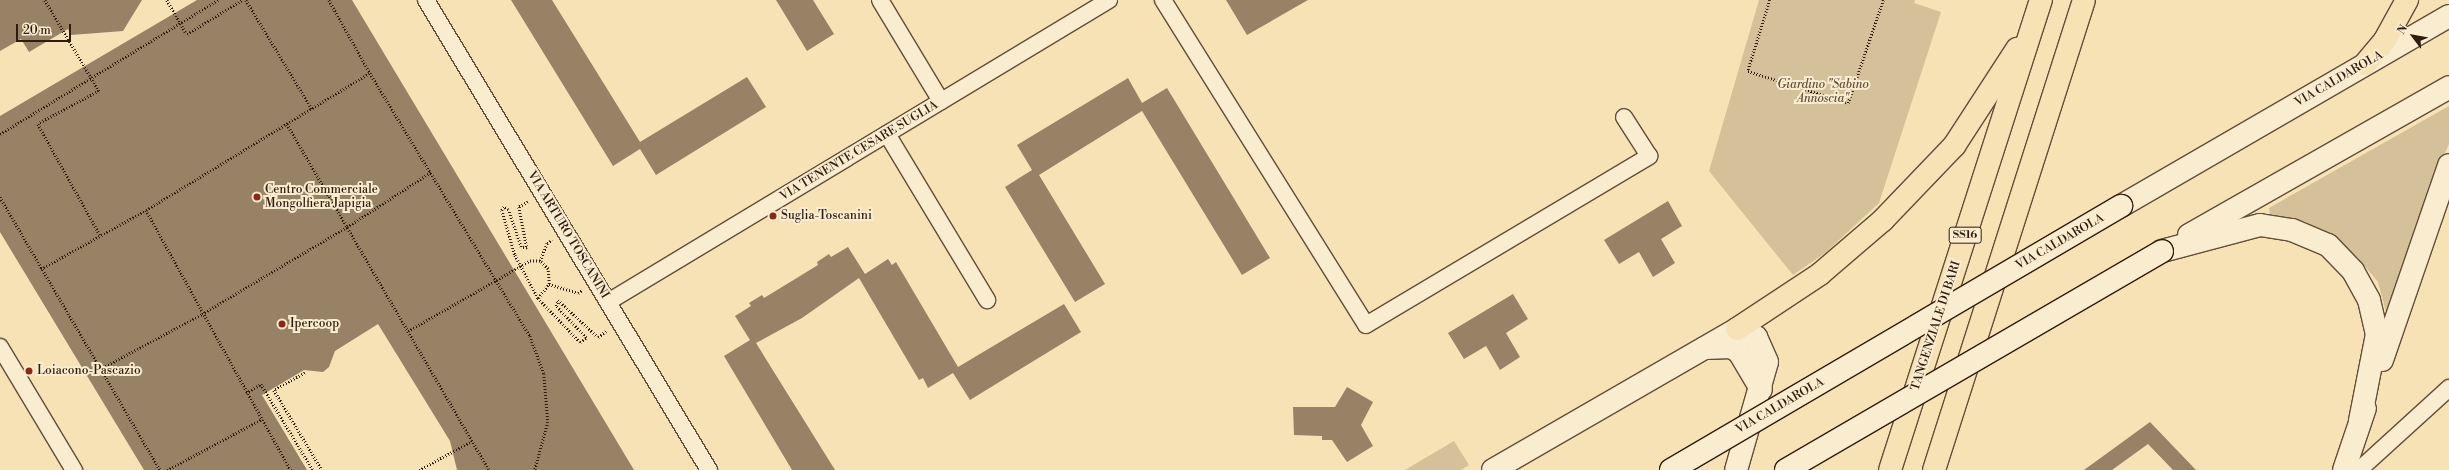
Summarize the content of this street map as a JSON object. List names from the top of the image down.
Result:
{
  "streets": {
    "highway": ["SS16", "TANGENZIALE DI BARI"],
    "street": ["VIA CALDAROLA", "VIA TENENTE CESARE SUGLIA", "VIA ARTURO TOSCANINI"]
  },
  "crossings": [
    ["VIA TENENTE CESARE SUGLIA", "VIA ARTURO TOSCANINI"],
    ["SS16", "TANGENZIALE DI BARI"]
  ],
  "parks": ["Giardino \"Sabino Annoscia\""],
  "places": [
    "Centro Commerciale Mongolfiera Japigia",
    "Suglia-Toscanini",
    "Ipercoop",
    "Loiacono-Pascazio"
  ],
  "scale_bar": "20 m",
  "north": "top left"
}
